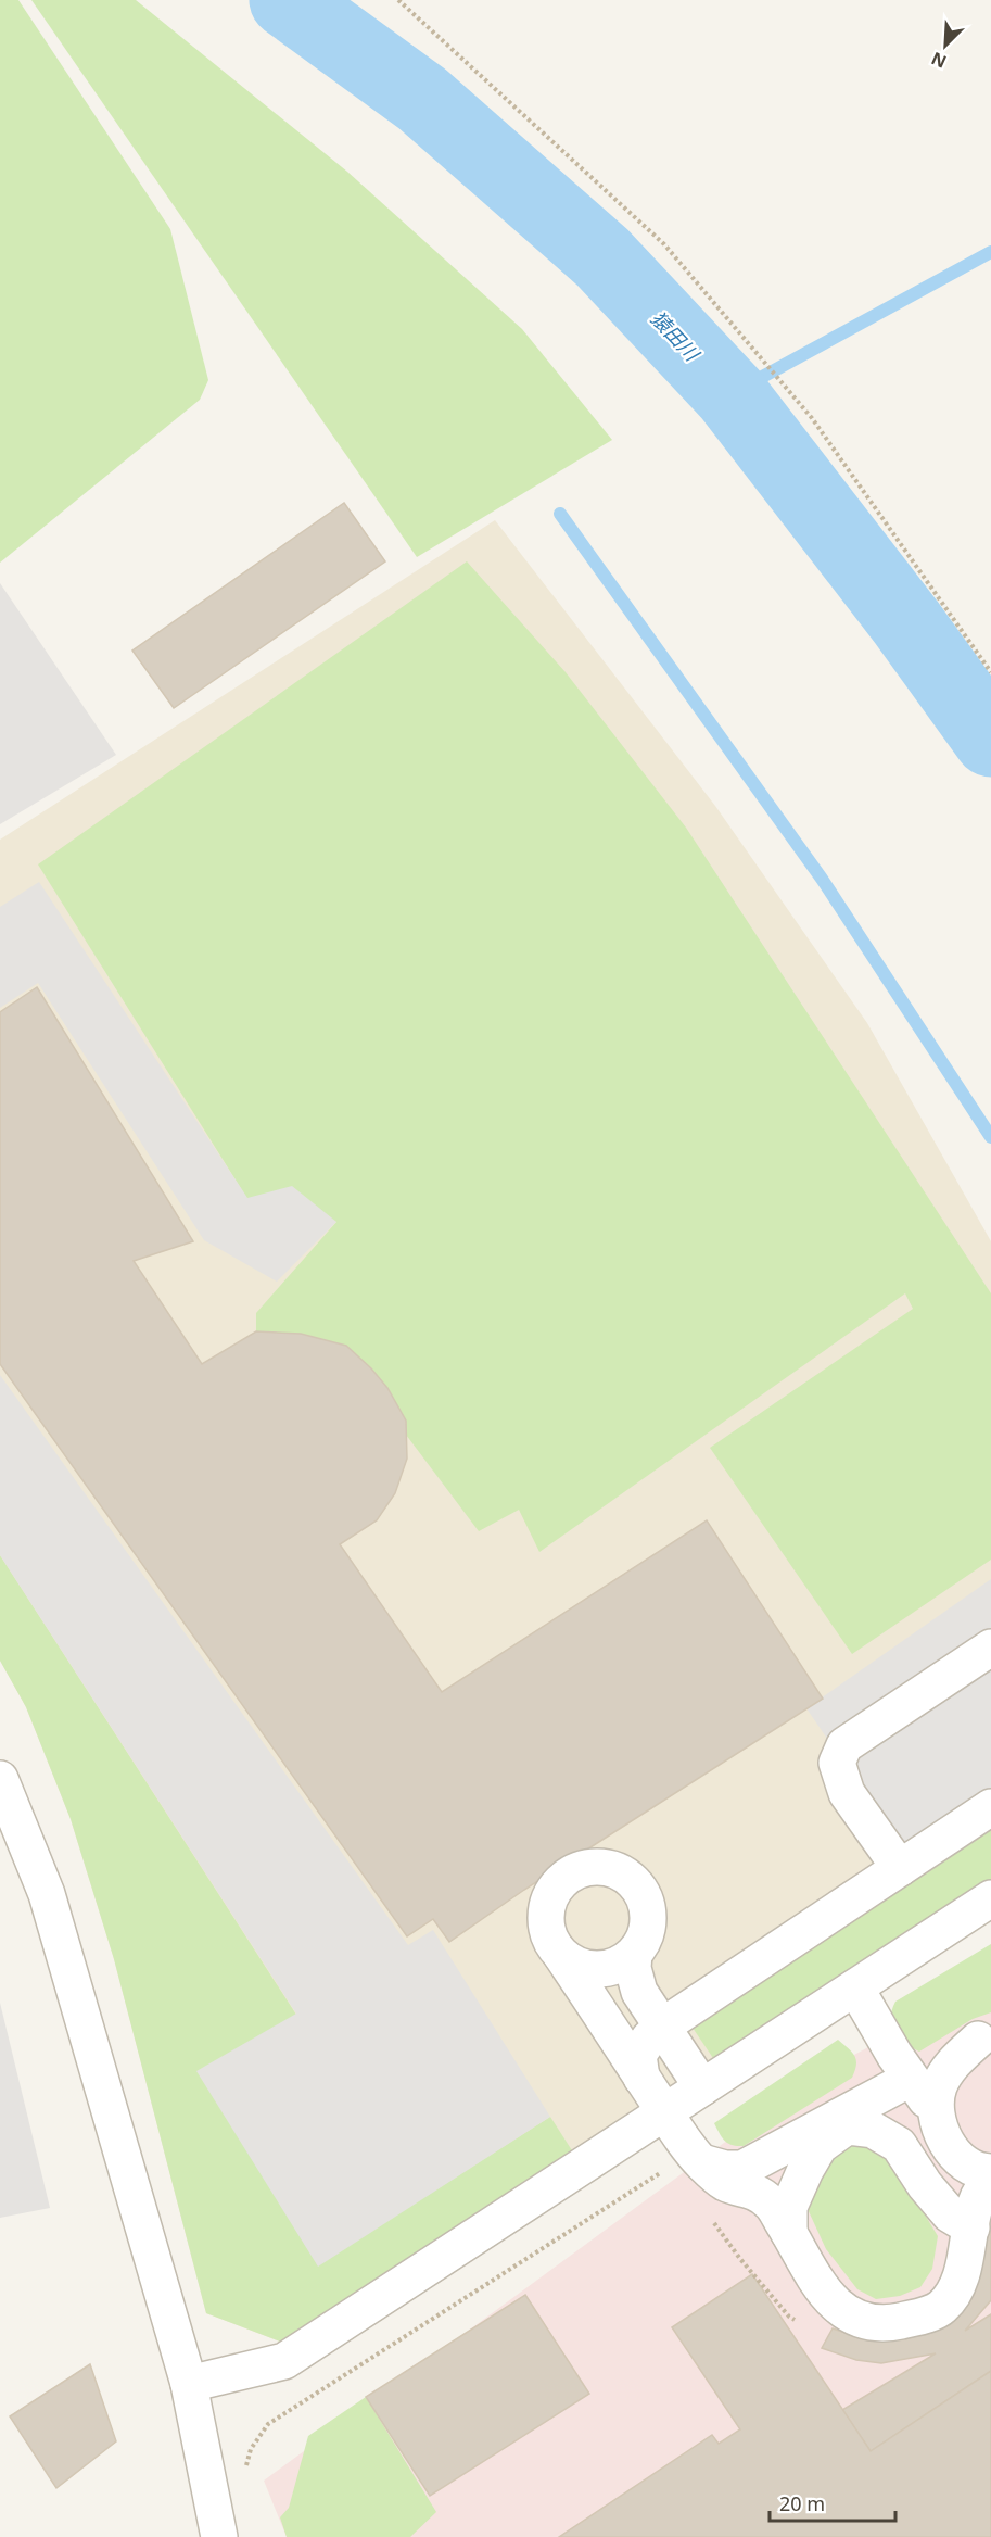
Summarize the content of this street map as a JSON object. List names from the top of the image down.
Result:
{
  "water": ["猿田川"],
  "scale_bar": "20 m",
  "north": "bottom left"
}
